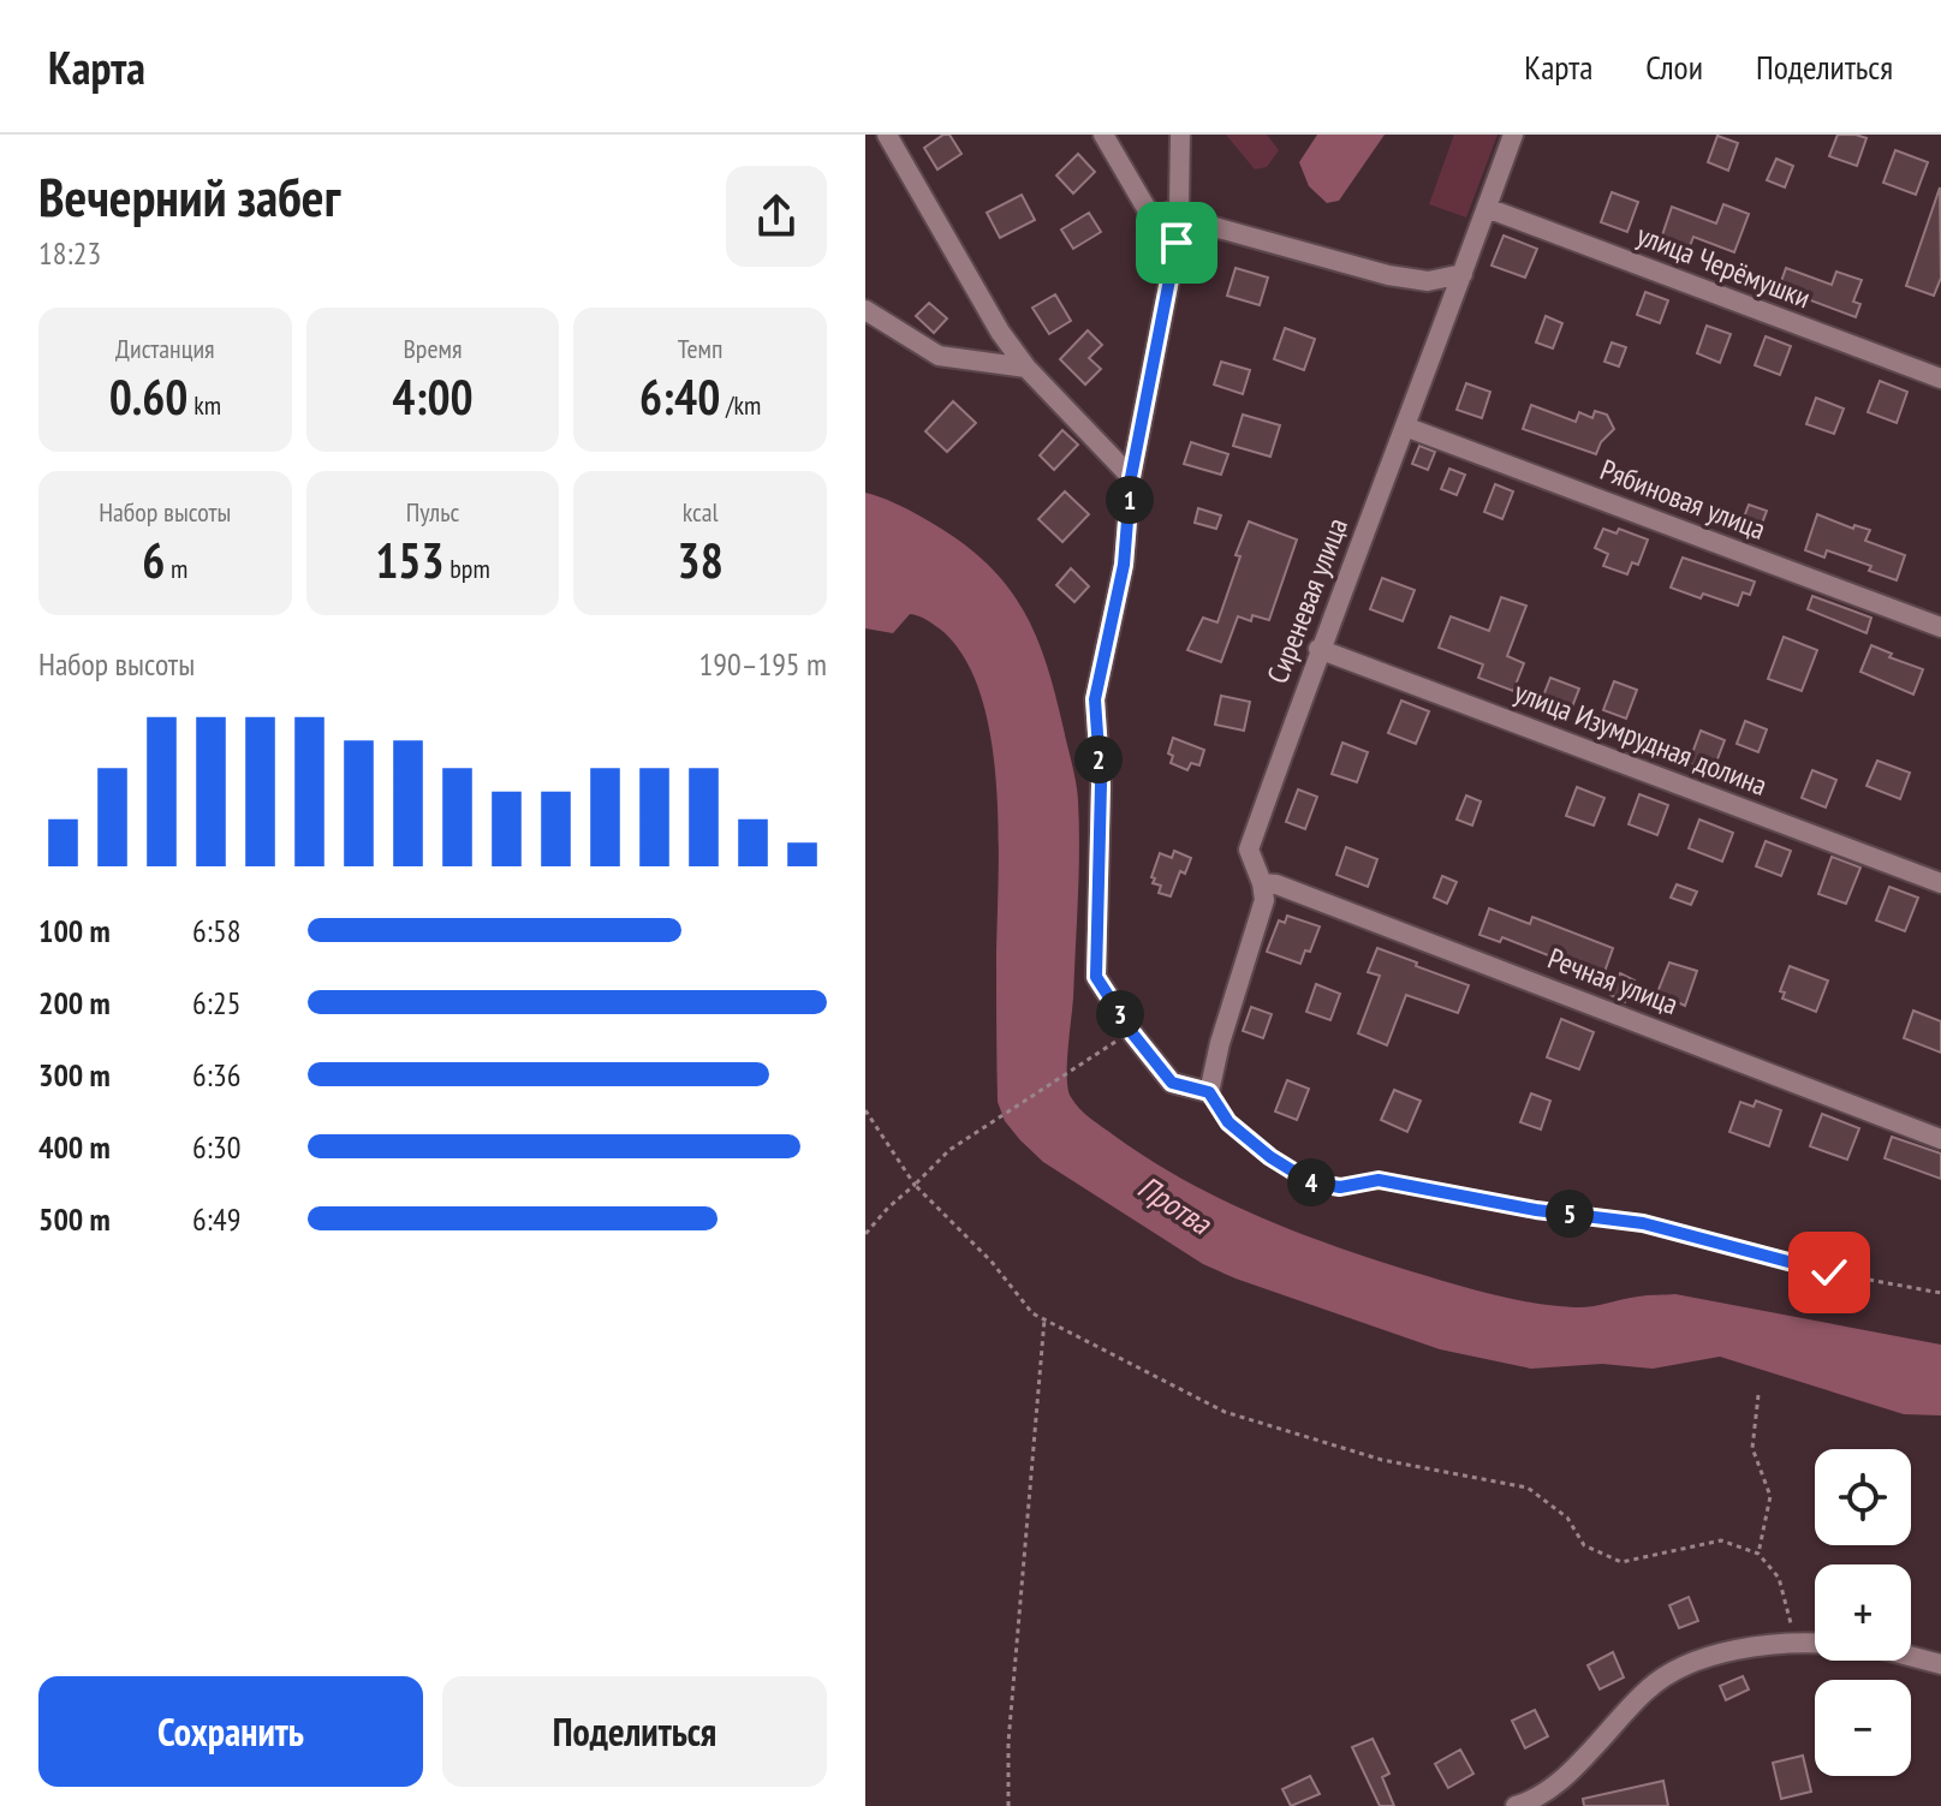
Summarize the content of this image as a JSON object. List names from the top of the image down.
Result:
{
  "streets": {
    "street": [
      "улица Черёмушки",
      "Рябиновая улица",
      "Сиреневая улица",
      "улица Изумрудная долина",
      "Речная улица"
    ]
  },
  "crossings": [
    ["улица Черёмушки", "Сиреневая улица"],
    ["Рябиновая улица", "Сиреневая улица"],
    ["Сиреневая улица", "улица Изумрудная долина"],
    ["Сиреневая улица", "Речная улица"]
  ],
  "water": ["Протва"],
  "page": {
    "header": "Карта",
    "nav": ["Карта", "Слои", "Поделиться"],
    "heading": ["Вечерний забег", "18:23"],
    "stats": [
      ["Дистанция", "0.60 km"],
      ["Время", "4:00"],
      ["Темп", "6:40 /km"],
      ["Набор высоты", "6 m"],
      ["Пульс", "153 bpm"],
      ["kcal", "38"]
    ],
    "pins": [
      "1",
      "2",
      "3",
      "4",
      "5"
    ],
    "chart": ["Набор высоты", "190–195 m"],
    "list": [
      {
        "name": "100 m",
        "note": "6:58"
      },
      {
        "name": "200 m",
        "note": "6:25"
      },
      {
        "name": "300 m",
        "note": "6:36"
      },
      {
        "name": "400 m",
        "note": "6:30"
      },
      {
        "name": "500 m",
        "note": "6:49"
      }
    ],
    "map_buttons": ["+", "−"],
    "buttons": ["Сохранить", "Поделиться"]
  }
}
